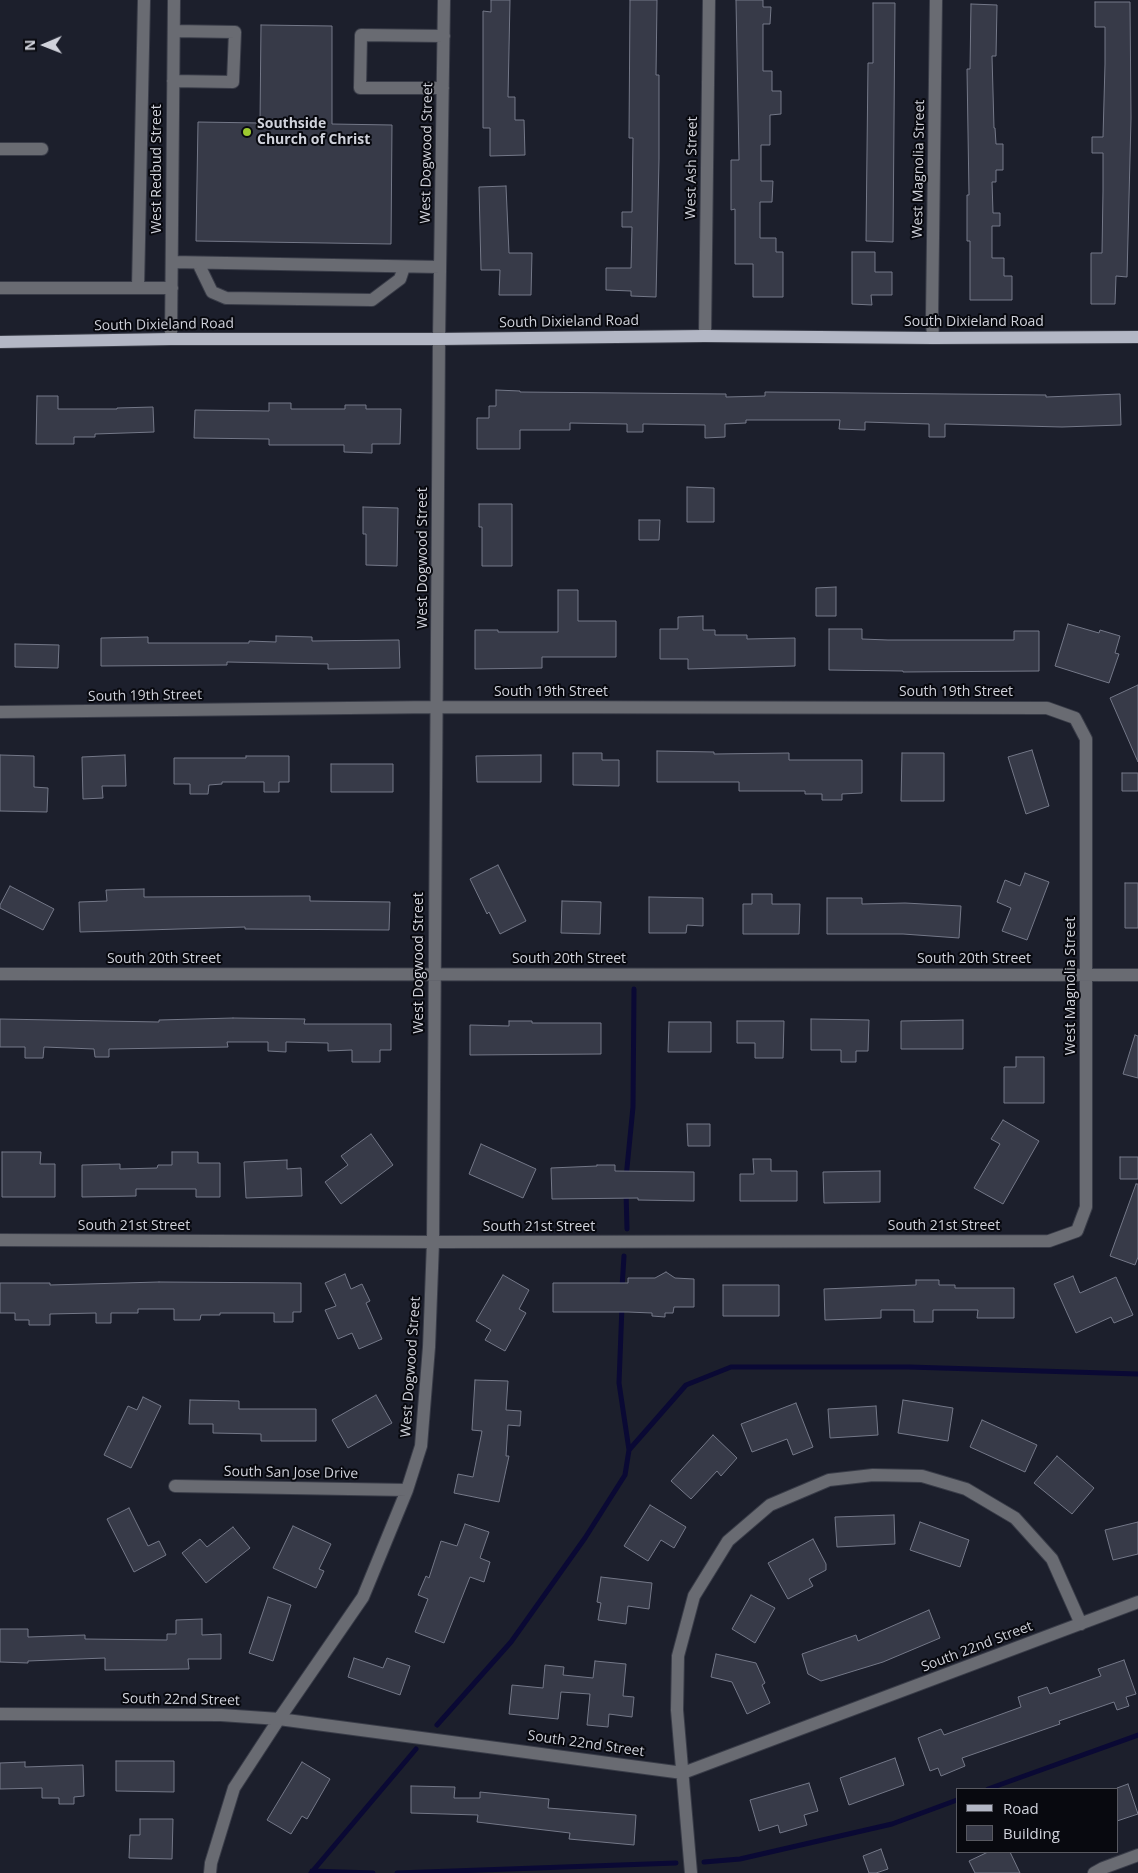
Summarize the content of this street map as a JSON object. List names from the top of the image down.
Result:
{
  "streets": {
    "main road": ["South Dixieland Road"],
    "street": [
      "West Dogwood Street",
      "West Ash Street",
      "West Redbud Street",
      "West Magnolia Street",
      "South 19th Street",
      "South 20th Street",
      "South 21st Street",
      "South San Jose Drive",
      "South 22nd Street"
    ]
  },
  "crossings": [
    ["West Dogwood Street", "South Dixieland Road"],
    ["West Dogwood Street", "South 19th Street"],
    ["West Dogwood Street", "South 20th Street"],
    ["West Dogwood Street", "South 21st Street"],
    ["West Dogwood Street", "South San Jose Drive"],
    ["West Dogwood Street", "South 22nd Street"],
    ["West Ash Street", "South Dixieland Road"],
    ["West Redbud Street", "South Dixieland Road"],
    ["West Magnolia Street", "South Dixieland Road"],
    ["West Magnolia Street", "South 19th Street"],
    ["West Magnolia Street", "South 20th Street"],
    ["West Magnolia Street", "South 21st Street"]
  ],
  "places": ["Southside Church of Christ"],
  "legend": ["Road", "Building"],
  "north": "left"
}
